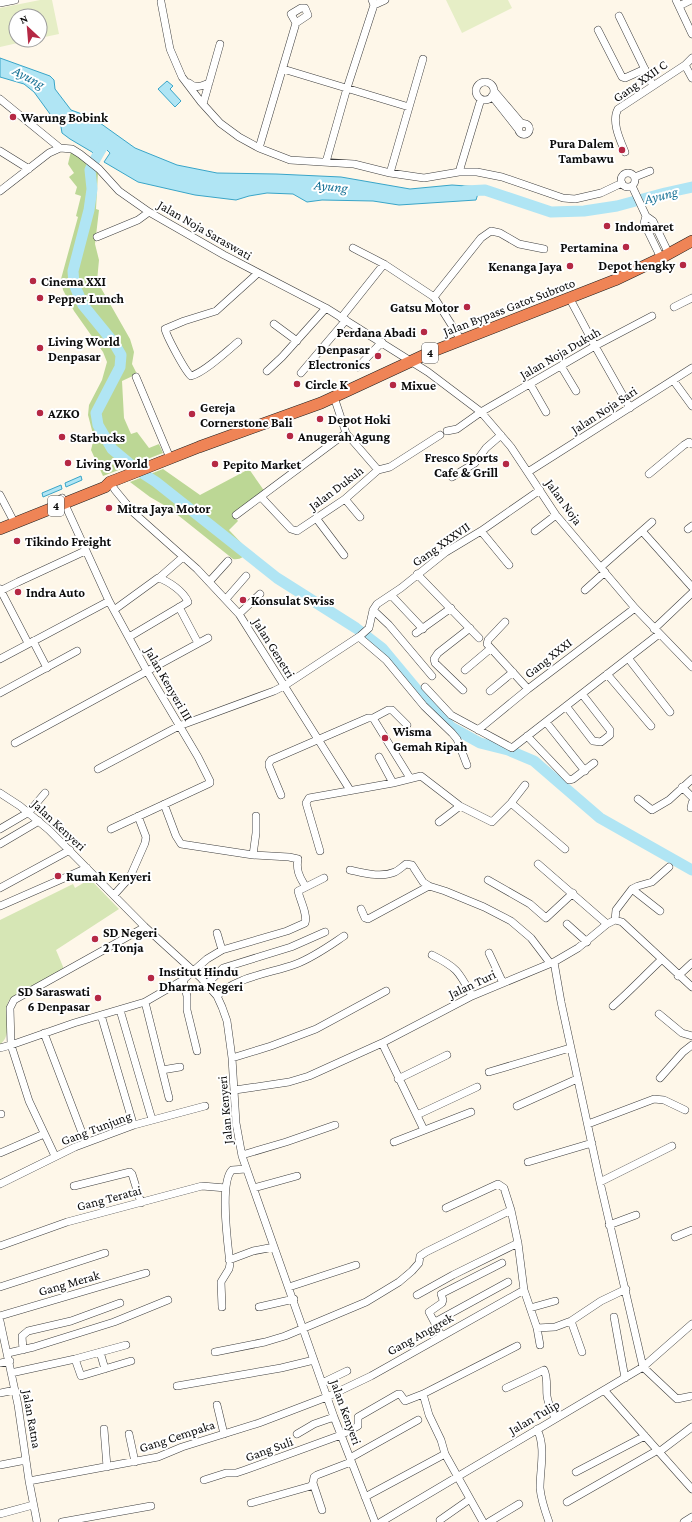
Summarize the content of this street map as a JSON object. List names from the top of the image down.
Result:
{
  "streets": {
    "highway": ["Jalan Bypass Gatot Subroto", "4"],
    "street": [
      "Gang XXII C",
      "Jalan Noja Saraswati",
      "Jalan Noja Dukuh",
      "Jalan Noja Sari",
      "Jalan Dukuh",
      "Jalan Noja",
      "Gang XXXVII",
      "Jalan Genetri",
      "Gang XXXI",
      "Jalan Kenyeri III",
      "Jalan Kenyeri",
      "Jalan Turi",
      "Gang Tunjung",
      "Gang Teratai",
      "Gang Merak",
      "Gang Anggrek",
      "Jalan Tulip",
      "Jalan Ratna",
      "Gang Cempaka",
      "Gang Suli"
    ]
  },
  "crossings": [
    ["Jalan Noja Saraswati", "Jalan Bypass Gatot Subroto"],
    ["Jalan Noja Saraswati", "Jalan Noja"],
    ["Jalan Bypass Gatot Subroto", "Jalan Dukuh"],
    ["Jalan Bypass Gatot Subroto", "Jalan Noja"],
    ["Jalan Bypass Gatot Subroto", "Jalan Genetri"],
    ["Jalan Bypass Gatot Subroto", "Jalan Kenyeri III"],
    ["Jalan Noja Dukuh", "Jalan Noja"],
    ["Jalan Noja Sari", "Jalan Noja"],
    ["Jalan Noja", "Gang XXXVII"],
    ["Jalan Noja", "Gang XXXI"],
    ["Jalan Kenyeri", "Jalan Turi"],
    ["Jalan Kenyeri", "Gang Anggrek"],
    ["Jalan Kenyeri", "Gang Cempaka"],
    ["Jalan Kenyeri", "Gang Suli"],
    ["Gang Anggrek", "Gang Cempaka"],
    ["Jalan Ratna", "Gang Cempaka"]
  ],
  "water": ["Ayung"],
  "places": [
    "Warung Bobink",
    "Pura Dalem Tambawu",
    "Indomaret",
    "Pertamina",
    "Depot hengky",
    "Kenanga Jaya",
    "Cinema XXI",
    "Pepper Lunch",
    "Gatsu Motor",
    "Perdana Abadi",
    "Living World Denpasar",
    "Denpasar Electronics",
    "Circle K",
    "Mixue",
    "AZKO",
    "Gereja Cornerstone Bali",
    "Depot Hoki",
    "Anugerah Agung",
    "Starbucks",
    "Living World",
    "Pepito Market",
    "Fresco Sports Cafe & Grill",
    "Mitra Jaya Motor",
    "Tikindo Freight",
    "Indra Auto",
    "Konsulat Swiss",
    "Wisma Gemah Ripah",
    "Rumah Kenyeri",
    "SD Negeri 2 Tonja",
    "Institut Hindu Dharma Negeri",
    "SD Saraswati 6 Denpasar"
  ],
  "north": "top left"
}
